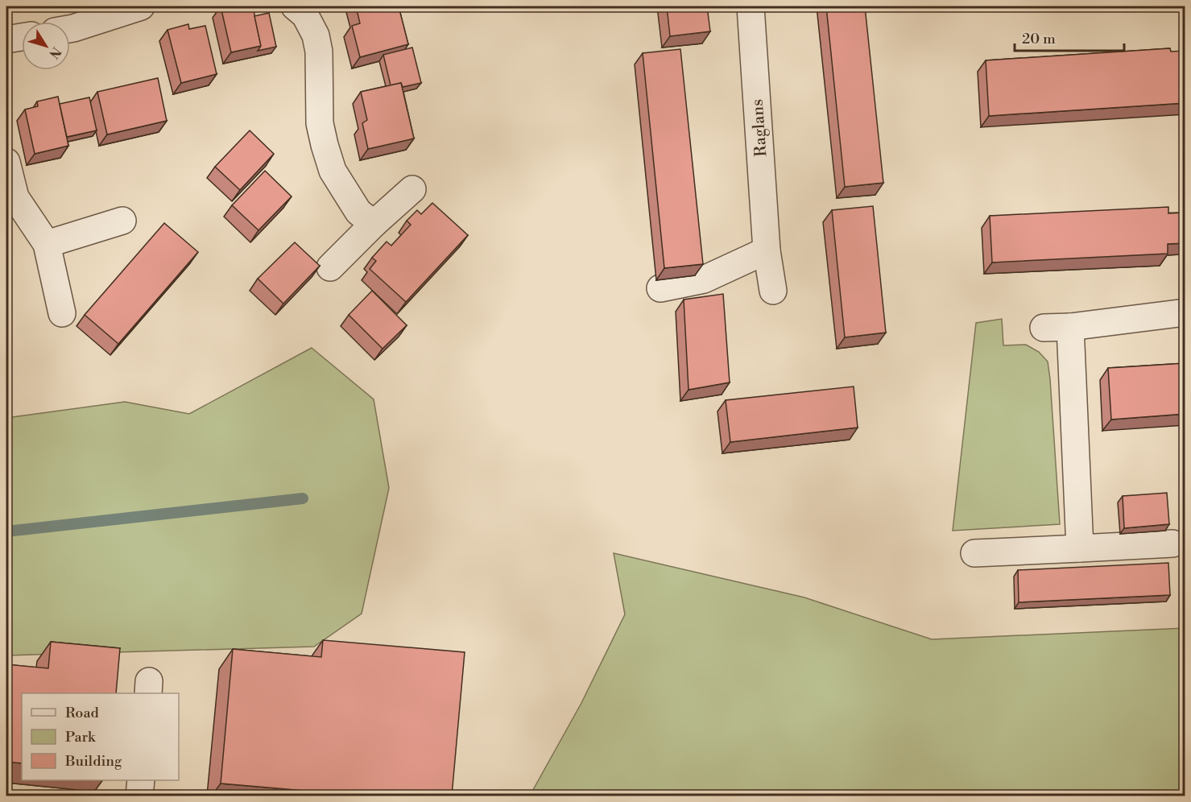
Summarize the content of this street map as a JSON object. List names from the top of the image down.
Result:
{
  "streets": {
    "street": ["Raglans"]
  },
  "legend": ["Road", "Park", "Building"],
  "scale_bar": "20 m",
  "north": "bottom right"
}
